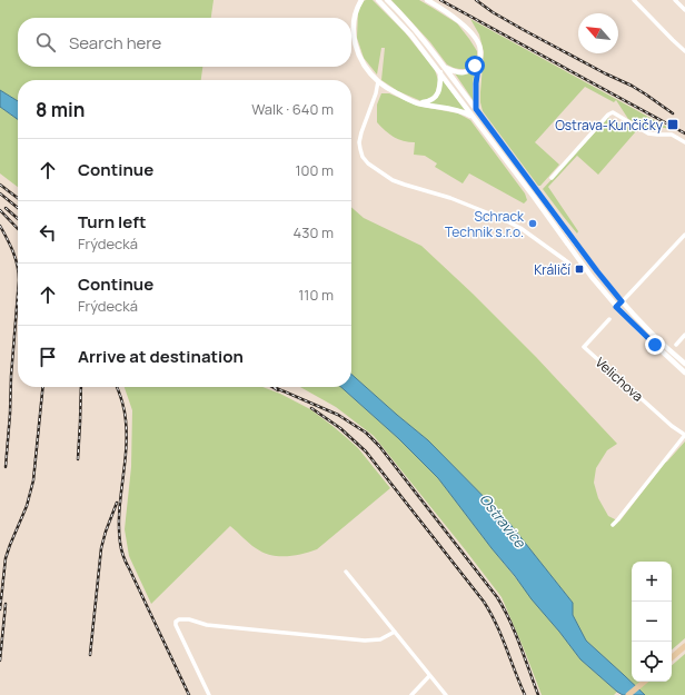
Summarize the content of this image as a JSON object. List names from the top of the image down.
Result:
{
  "streets": {
    "street": ["Velichova"]
  },
  "water": ["Ostravice"],
  "places": {
    "transit": ["Ostrava-Kunčičky", "Králičí"],
    "other": ["Schrack Technik s.r.o."]
  },
  "north": "top left",
  "page": {
    "search": "Search here",
    "heading": ["8 min", "Walk · 640 m"],
    "list": [
      ["Continue", "100 m"],
      ["Turn left", "Frýdecká", "430 m"],
      ["Continue", "Frýdecká", "110 m"],
      "Arrive at destination"
    ],
    "map_buttons": ["+", "−"]
  }
}
